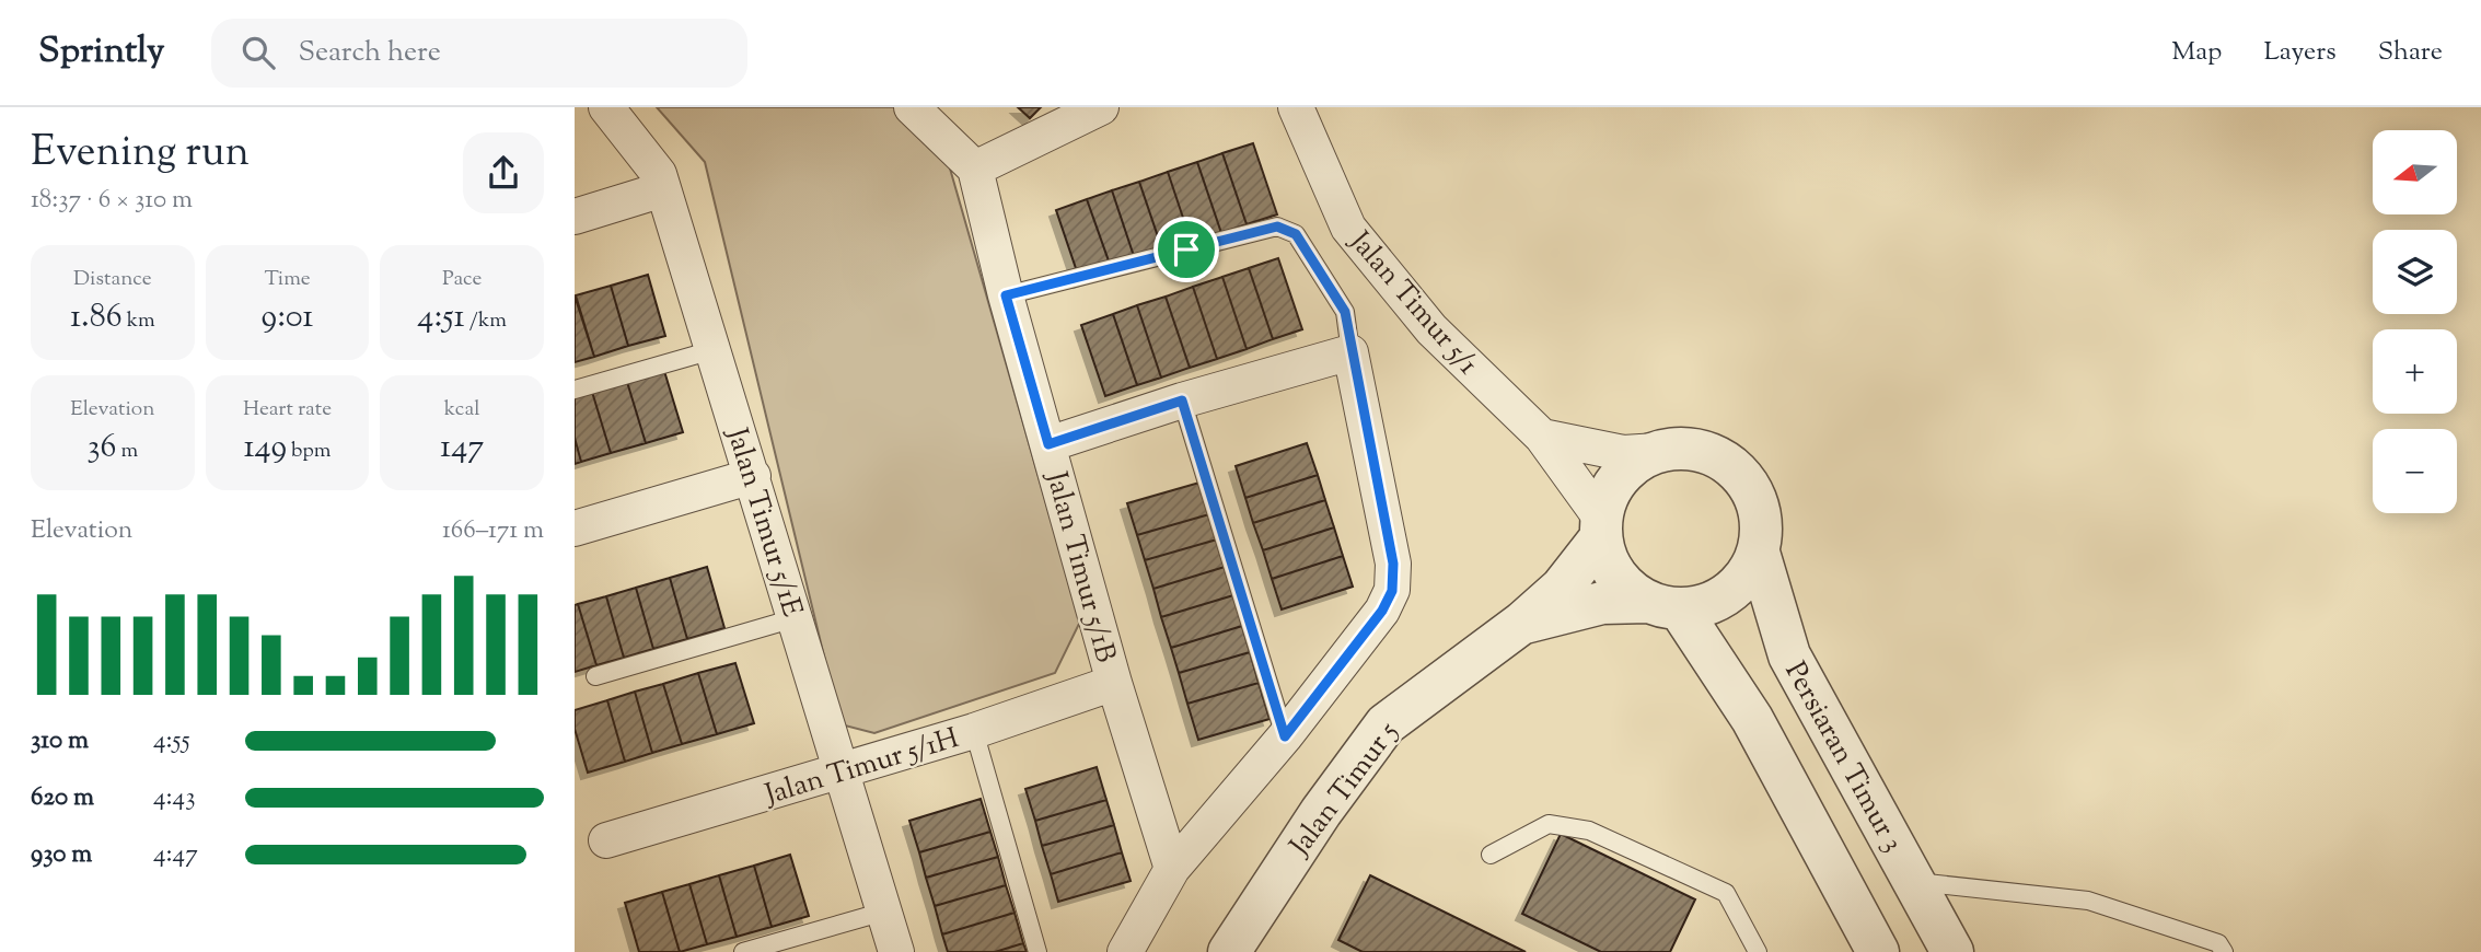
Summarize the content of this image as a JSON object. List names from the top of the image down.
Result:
{
  "streets": {
    "street": [
      "Jalan Timur 5/1",
      "Jalan Timur 5/1E",
      "Jalan Timur 5/1B",
      "Persiaran Timur 3",
      "Jalan Timur 5/1H",
      "Jalan Timur 5"
    ]
  },
  "crossings": [
    ["Jalan Timur 5/1", "Persiaran Timur 3"],
    ["Jalan Timur 5/1", "Jalan Timur 5"],
    ["Jalan Timur 5/1E", "Jalan Timur 5/1H"],
    ["Jalan Timur 5/1B", "Jalan Timur 5/1H"],
    ["Persiaran Timur 3", "Jalan Timur 5"]
  ],
  "north": "left",
  "page": {
    "header": "Sprintly",
    "search": "Search here",
    "nav": ["Map", "Layers", "Share"],
    "heading": ["Evening run", "18:37 · 6 × 310 m"],
    "map_buttons": ["+", "−"],
    "stats": [
      ["Distance", "1.86 km"],
      ["Time", "9:01"],
      ["Pace", "4:51 /km"],
      ["Elevation", "36 m"],
      ["Heart rate", "149 bpm"],
      ["kcal", "147"]
    ],
    "chart": ["Elevation", "166–171 m"],
    "list": [
      {
        "name": "310 m",
        "note": "4:55"
      },
      {
        "name": "620 m",
        "note": "4:43"
      },
      {
        "name": "930 m",
        "note": "4:47"
      }
    ]
  }
}
